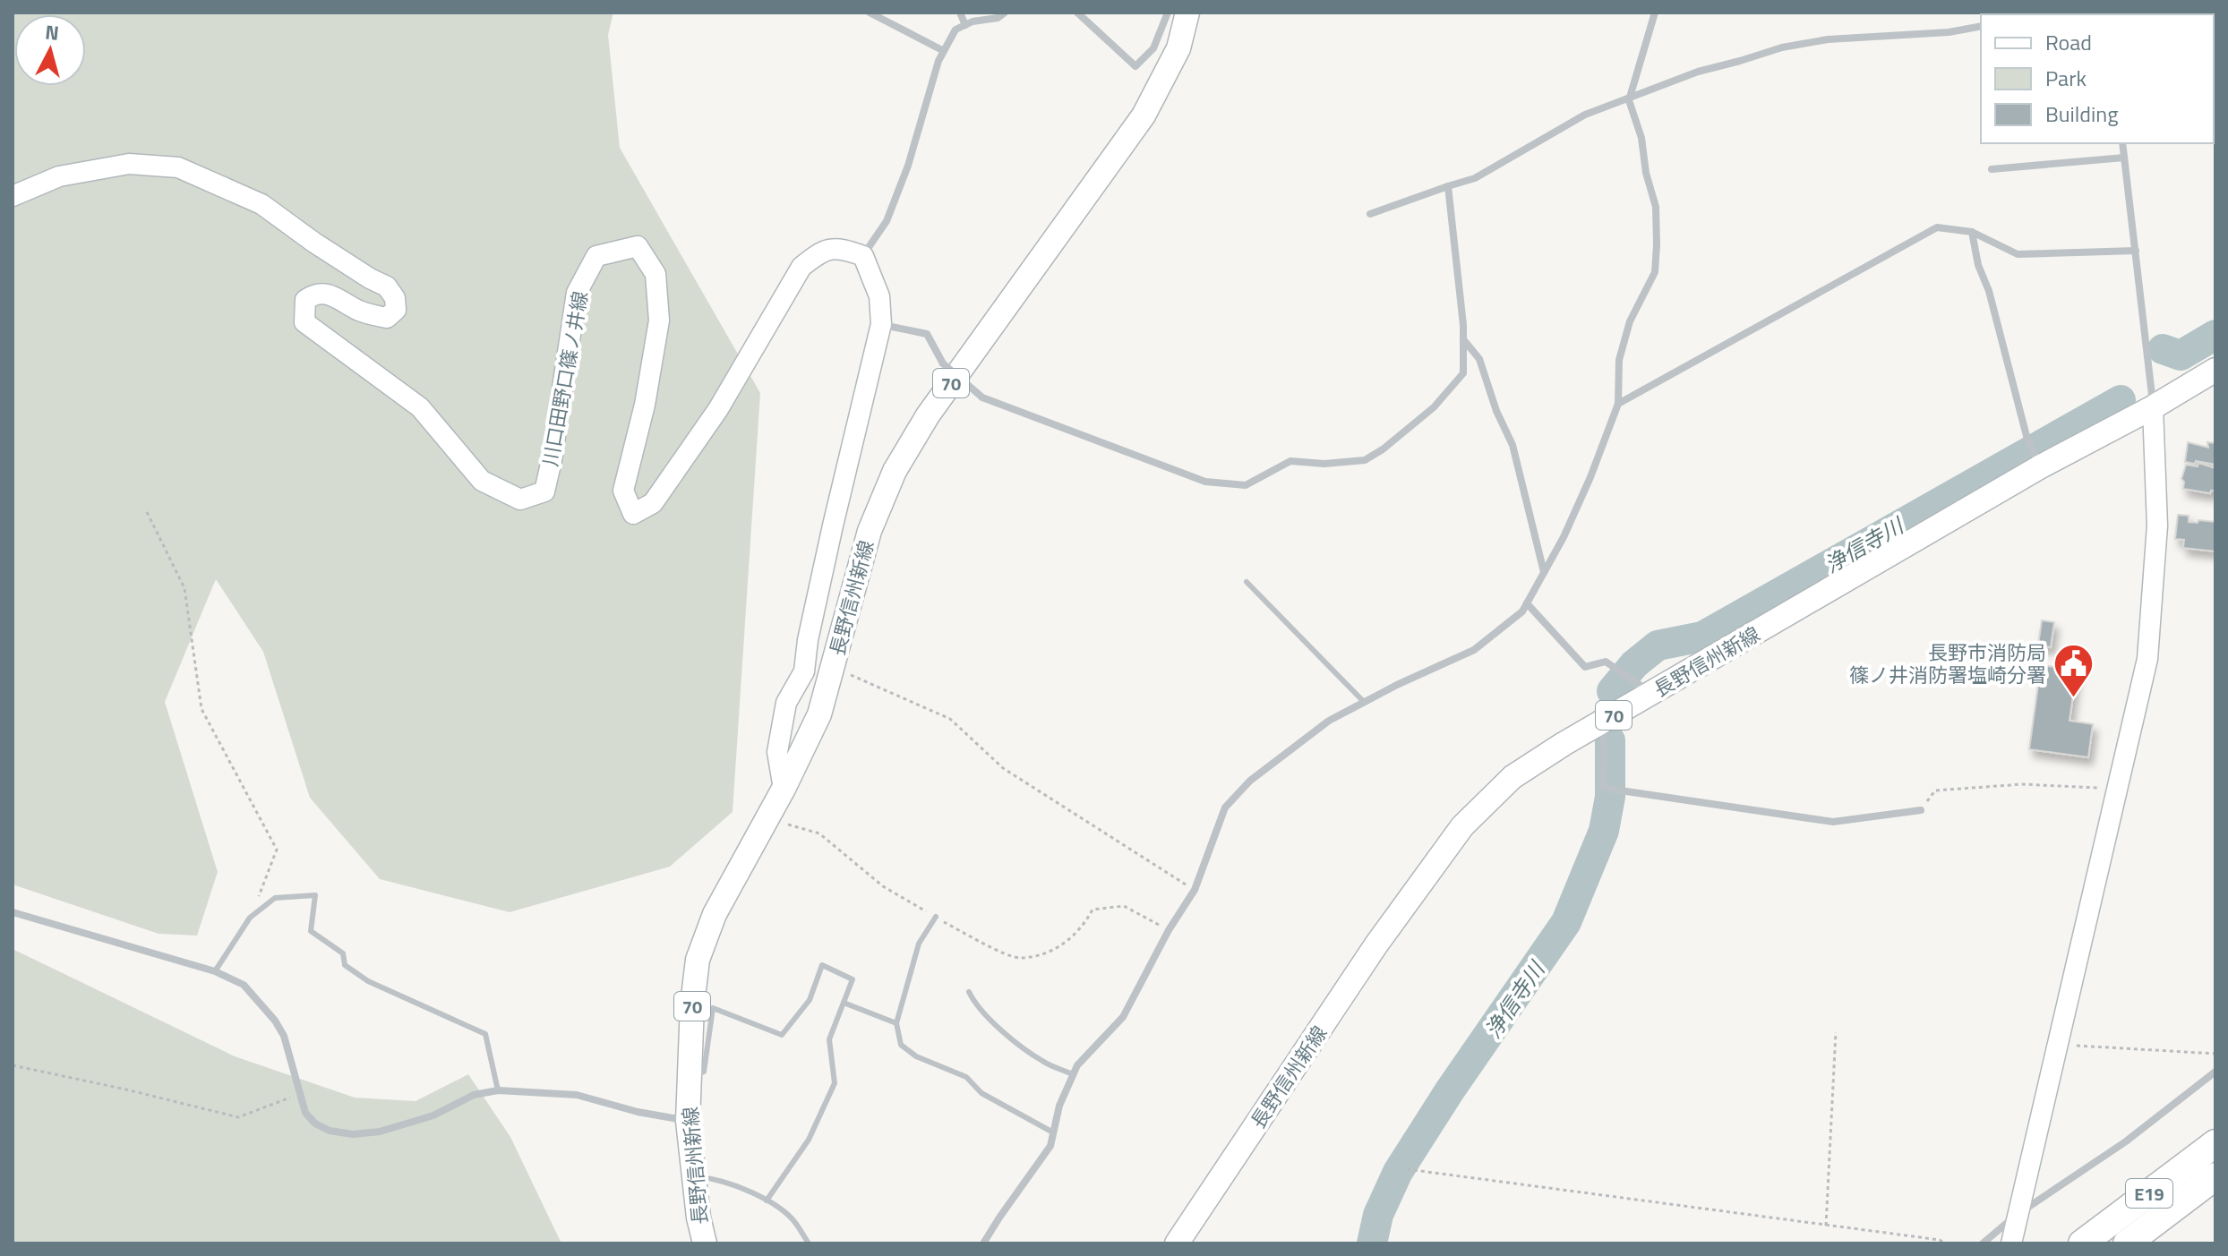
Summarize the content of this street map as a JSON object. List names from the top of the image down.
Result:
{
  "streets": {
    "highway": ["E19"],
    "main road": ["川口田野口篠ノ井線", "70", "長野信州新線"]
  },
  "water": ["浄信寺川"],
  "places": {
    "public building": ["長野市消防局 篠ノ井消防署塩崎分署"]
  },
  "legend": ["Road", "Park", "Building"],
  "north": "top"
}
